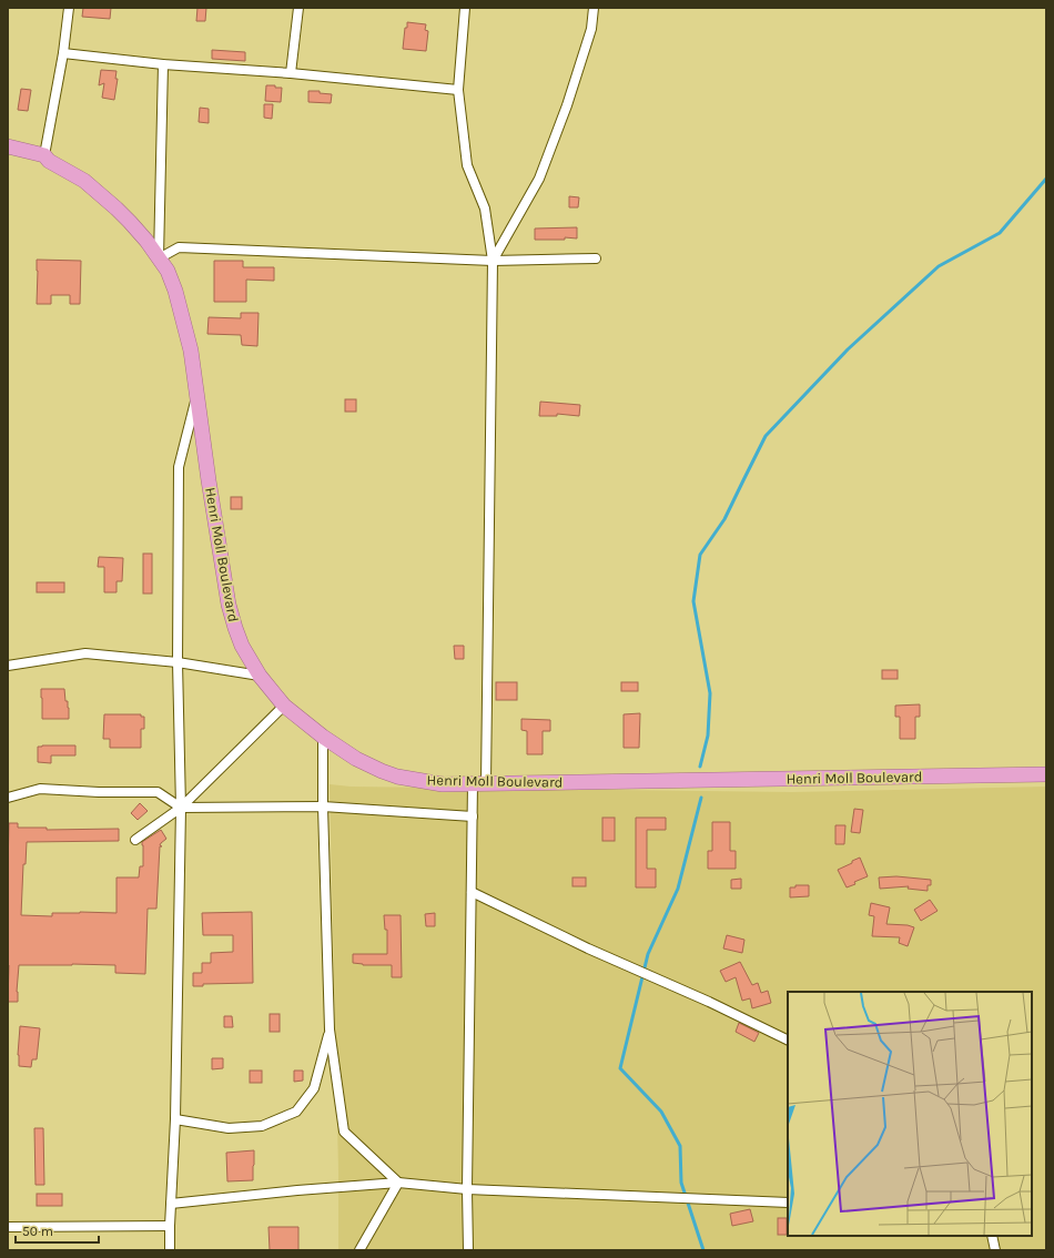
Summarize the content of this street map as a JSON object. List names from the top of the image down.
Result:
{
  "streets": {
    "highway": ["Henri Moll Boulevard"]
  },
  "scale_bar": "50 m"
}
